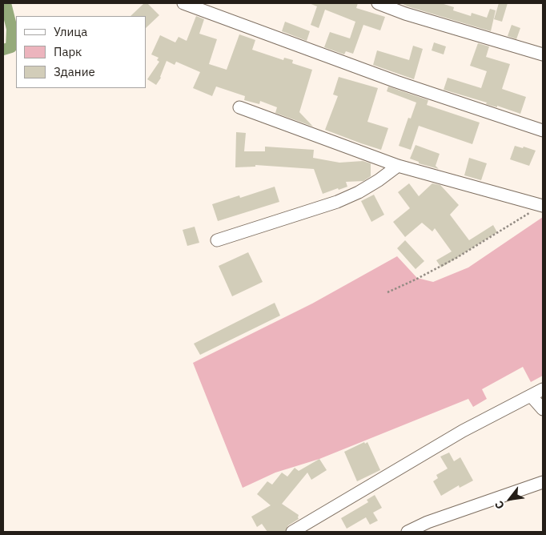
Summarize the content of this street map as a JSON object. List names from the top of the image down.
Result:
{
  "legend": ["Улица", "Парк", "Здание"],
  "north": "bottom left"
}
